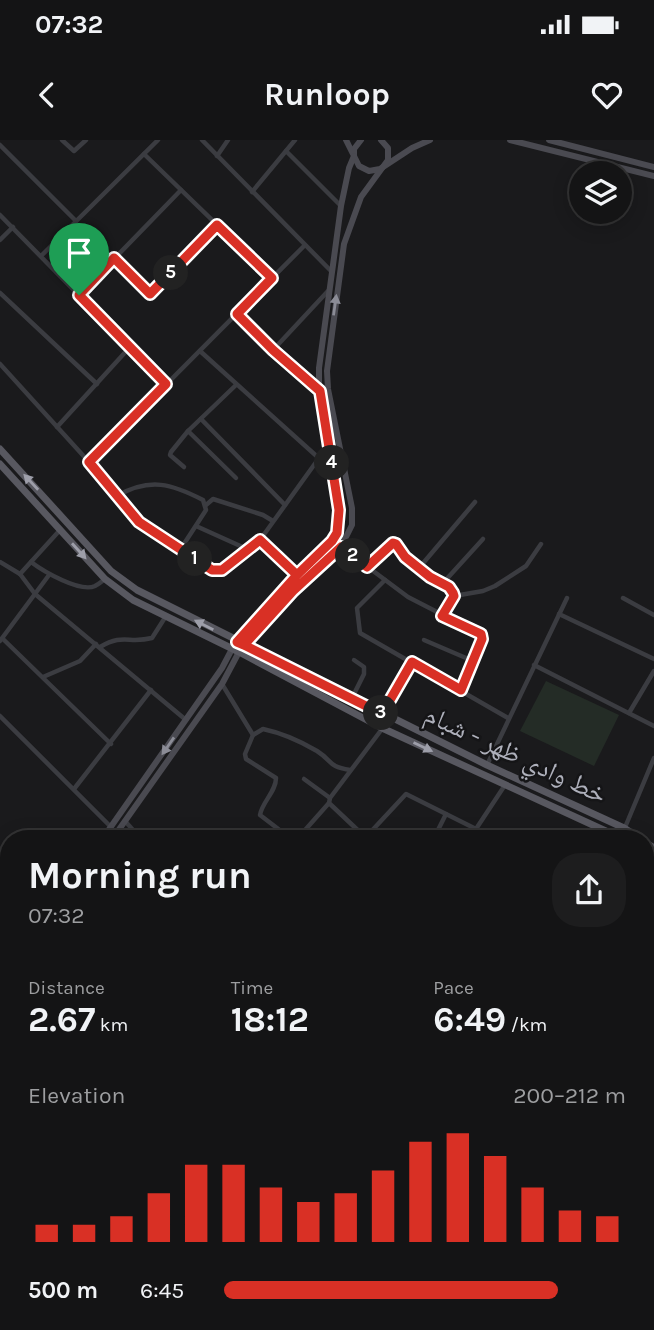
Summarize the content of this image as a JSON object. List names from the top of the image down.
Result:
{
  "streets": {
    "main road": ["خط وادي ظهر - شبام"]
  },
  "page": {
    "status": "07:32",
    "header": "Runloop",
    "pins": [
      "5",
      "4",
      "2",
      "1",
      "3"
    ],
    "heading": ["Morning run", "07:32"],
    "stats": [
      ["Distance", "2.67 km"],
      ["Time", "18:12"],
      ["Pace", "6:49 /km"]
    ],
    "chart": ["Elevation", "200–212 m"],
    "list": [
      {
        "name": "500 m",
        "note": "6:45"
      }
    ]
  }
}
